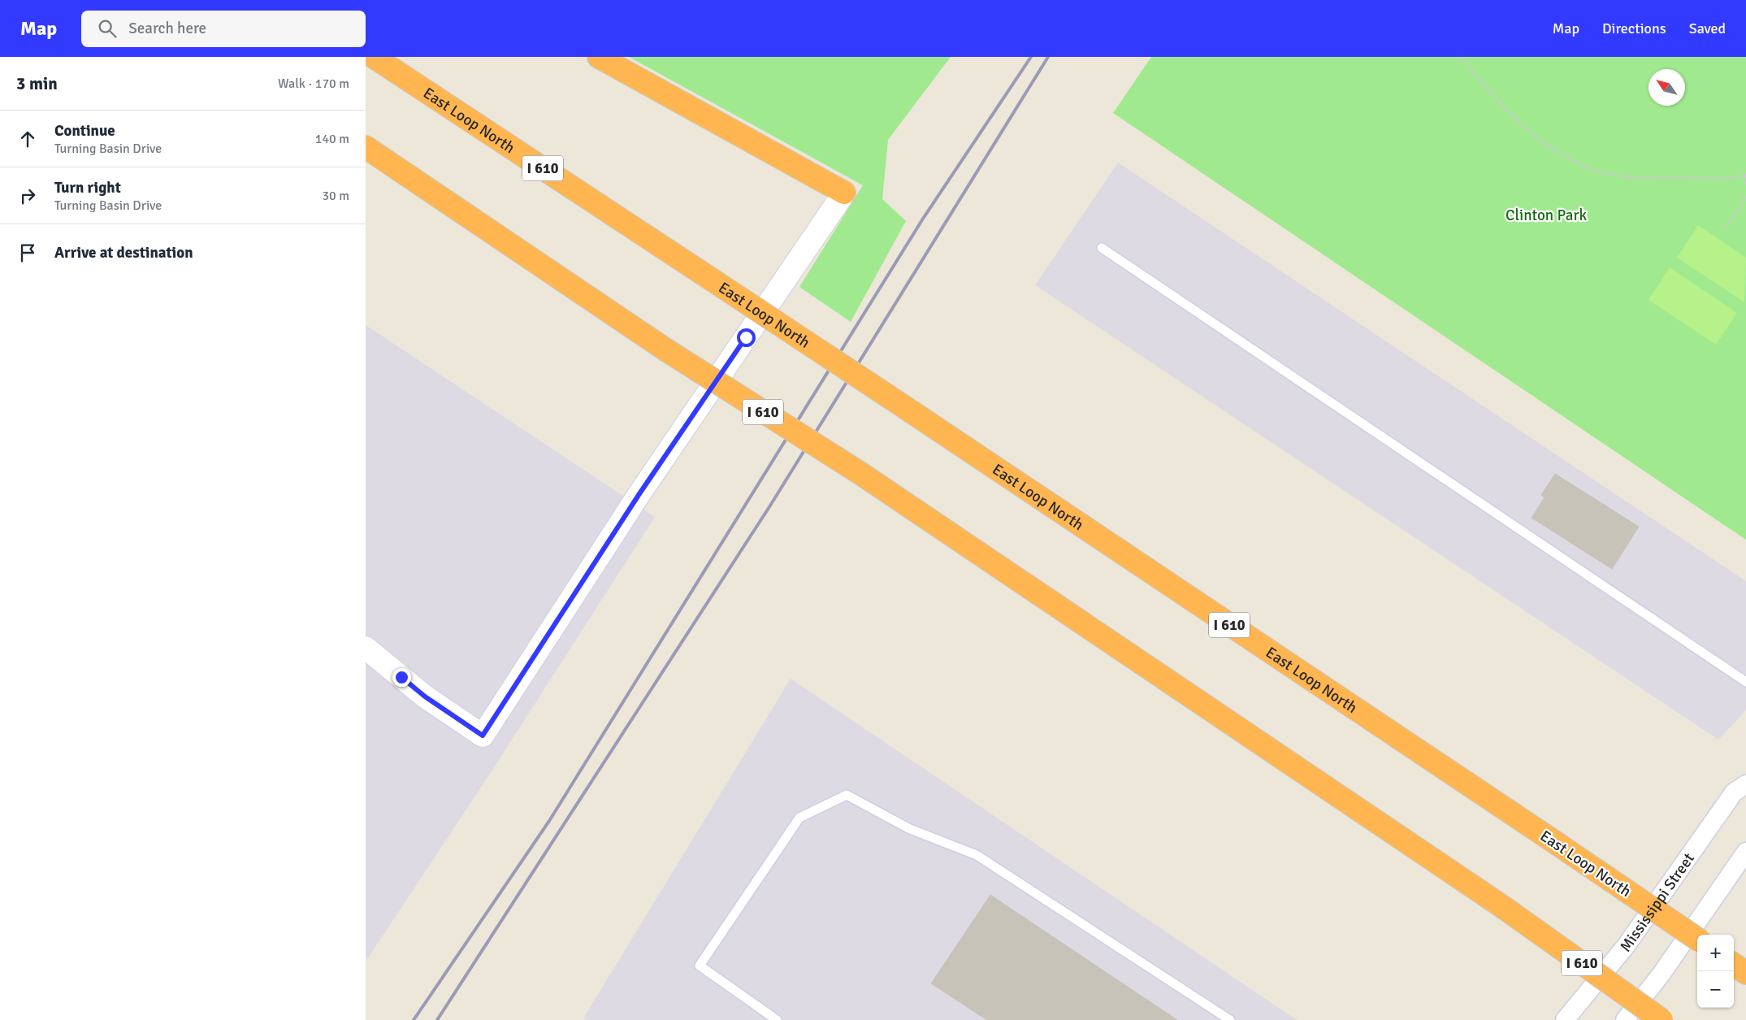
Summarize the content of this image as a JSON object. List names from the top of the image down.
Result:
{
  "streets": {
    "highway": ["East Loop North", "I 610"],
    "street": ["Mississippi Street"]
  },
  "parks": ["Clinton Park"],
  "north": "top left",
  "page": {
    "header": "Map",
    "search": "Search here",
    "nav": ["Map", "Directions", "Saved"],
    "heading": ["3 min", "Walk · 170 m"],
    "list": [
      ["Continue", "Turning Basin Drive", "140 m"],
      ["Turn right", "Turning Basin Drive", "30 m"],
      "Arrive at destination"
    ],
    "map_buttons": ["+", "−"]
  }
}
